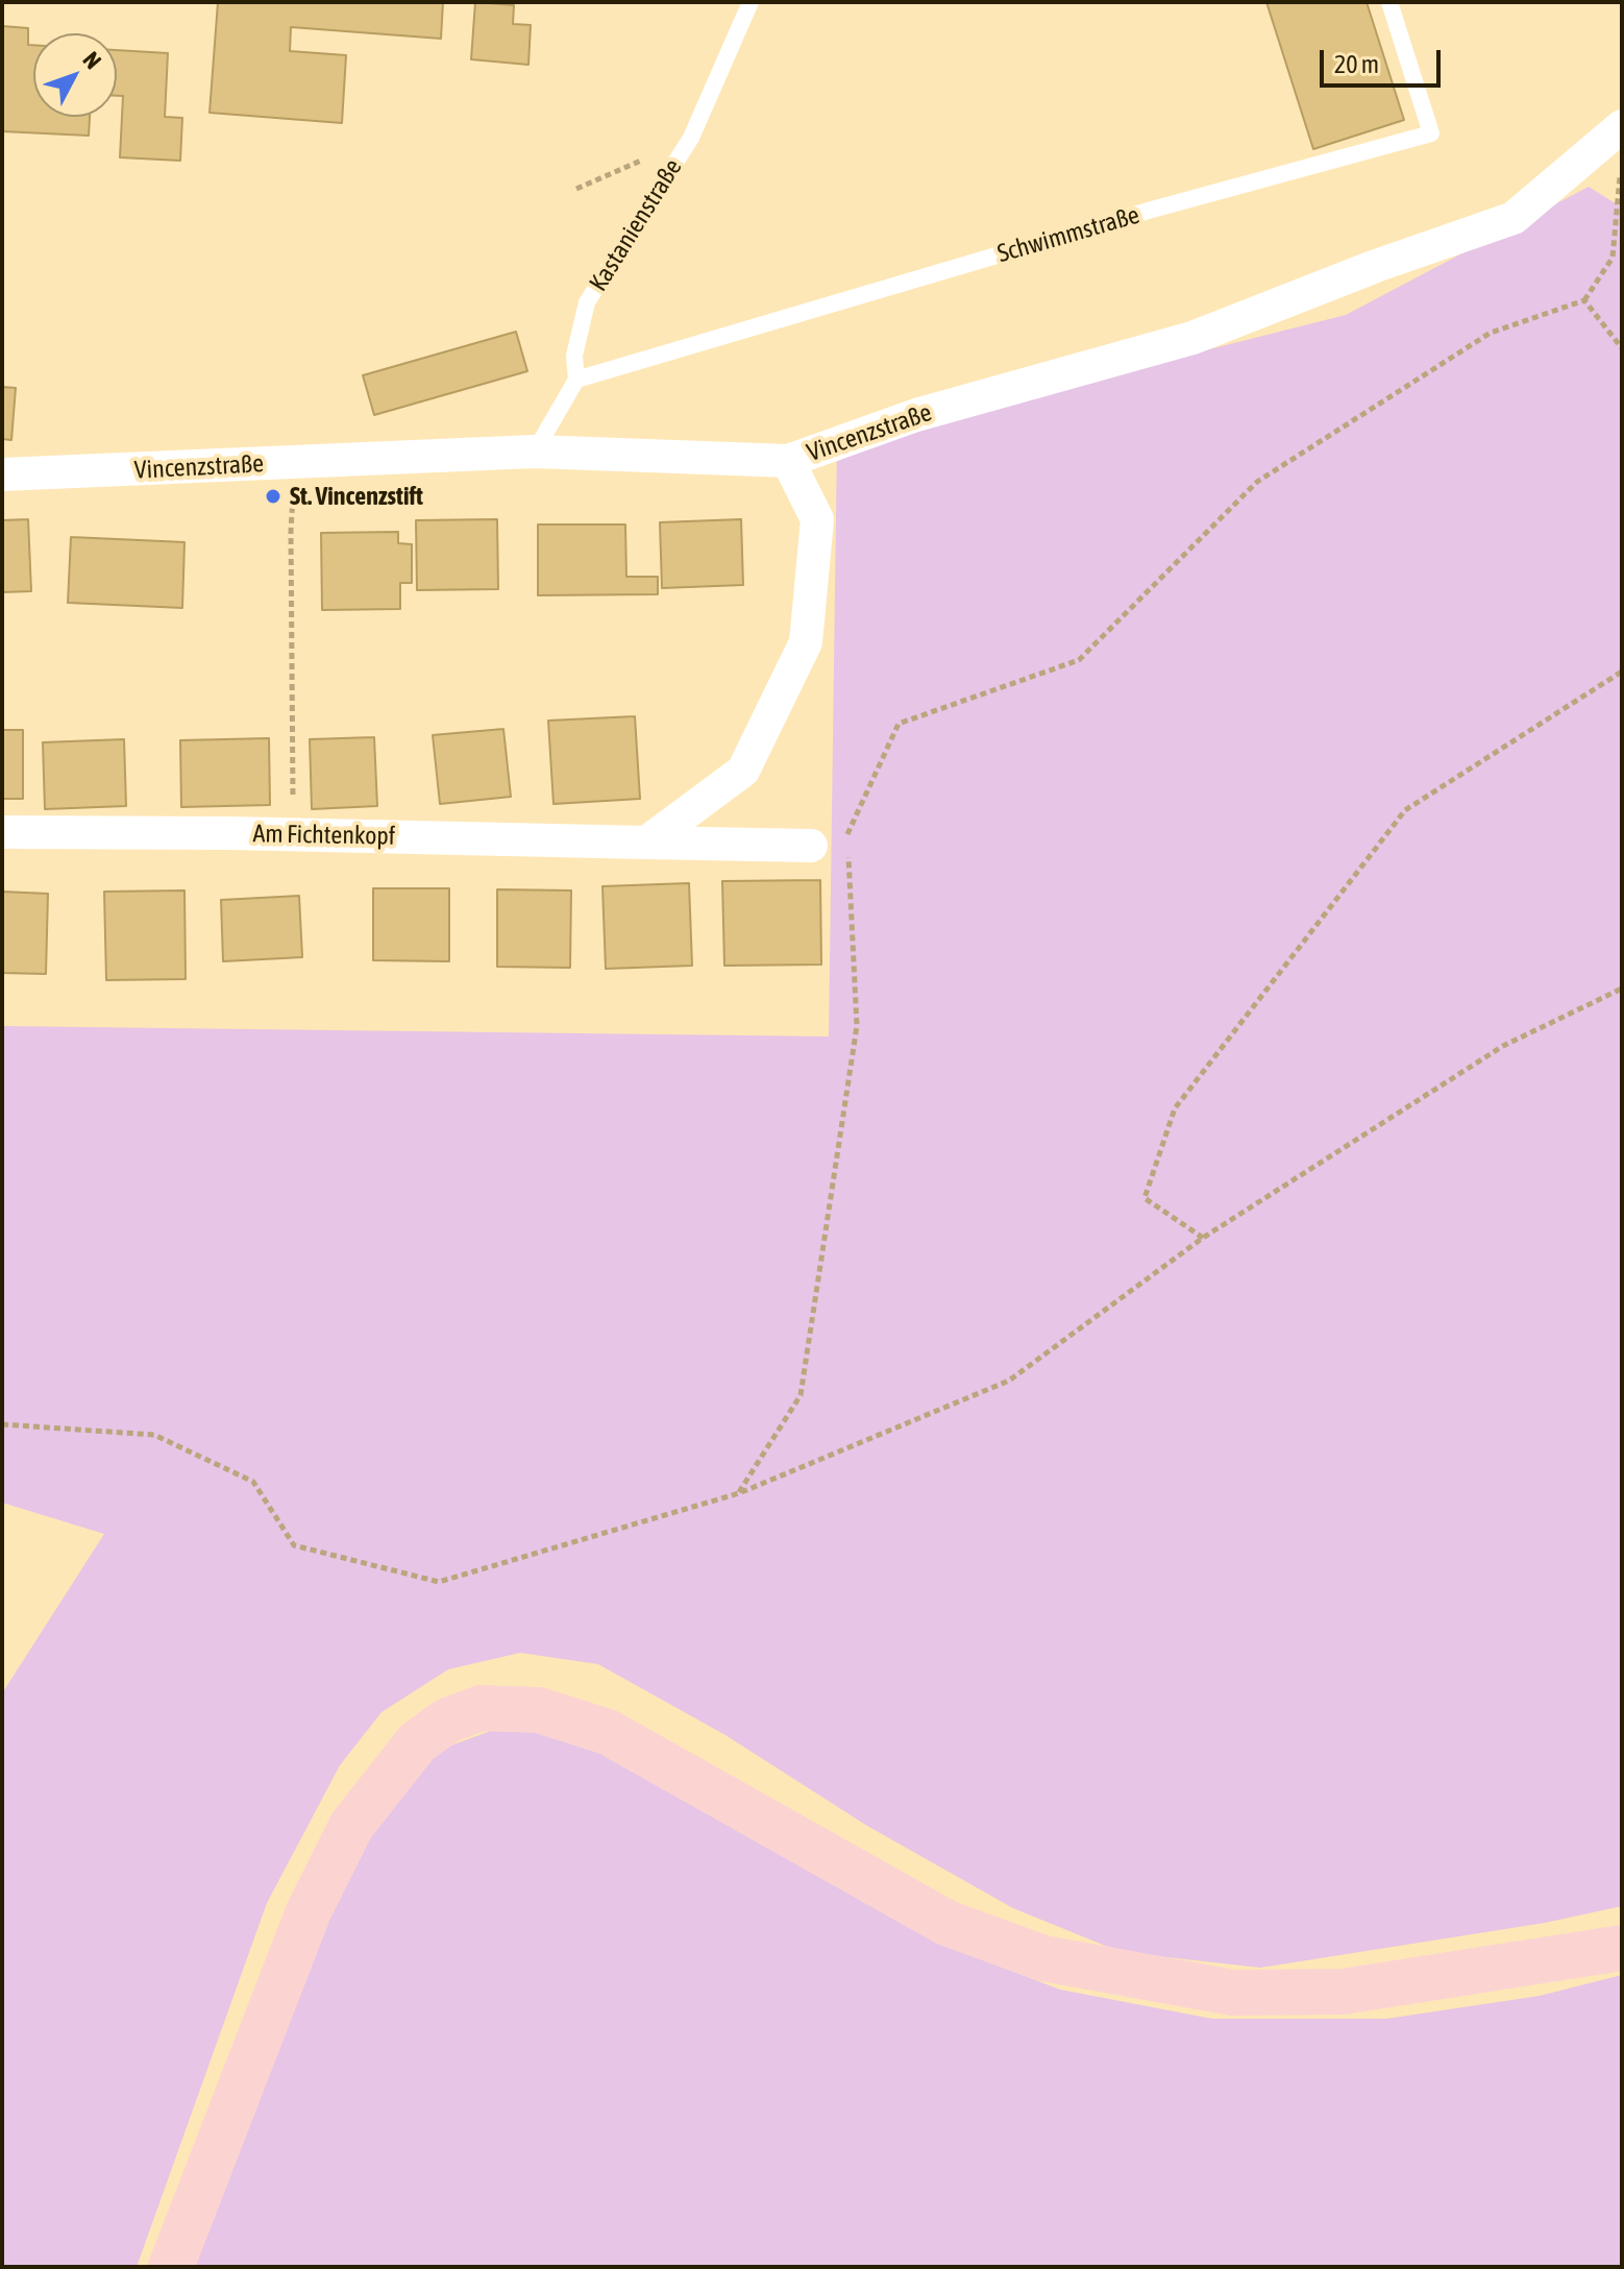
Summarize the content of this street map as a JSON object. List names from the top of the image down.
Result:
{
  "streets": {
    "street": ["Vincenzstraße", "Am Fichtenkopf"],
    "lane": ["Kastanienstraße", "Schwimmstraße"]
  },
  "crossings": [
    ["Kastanienstraße", "Schwimmstraße"],
    ["Kastanienstraße", "Vincenzstraße"]
  ],
  "places": ["St. Vincenzstift"],
  "scale_bar": "20 m",
  "north": "top right"
}
